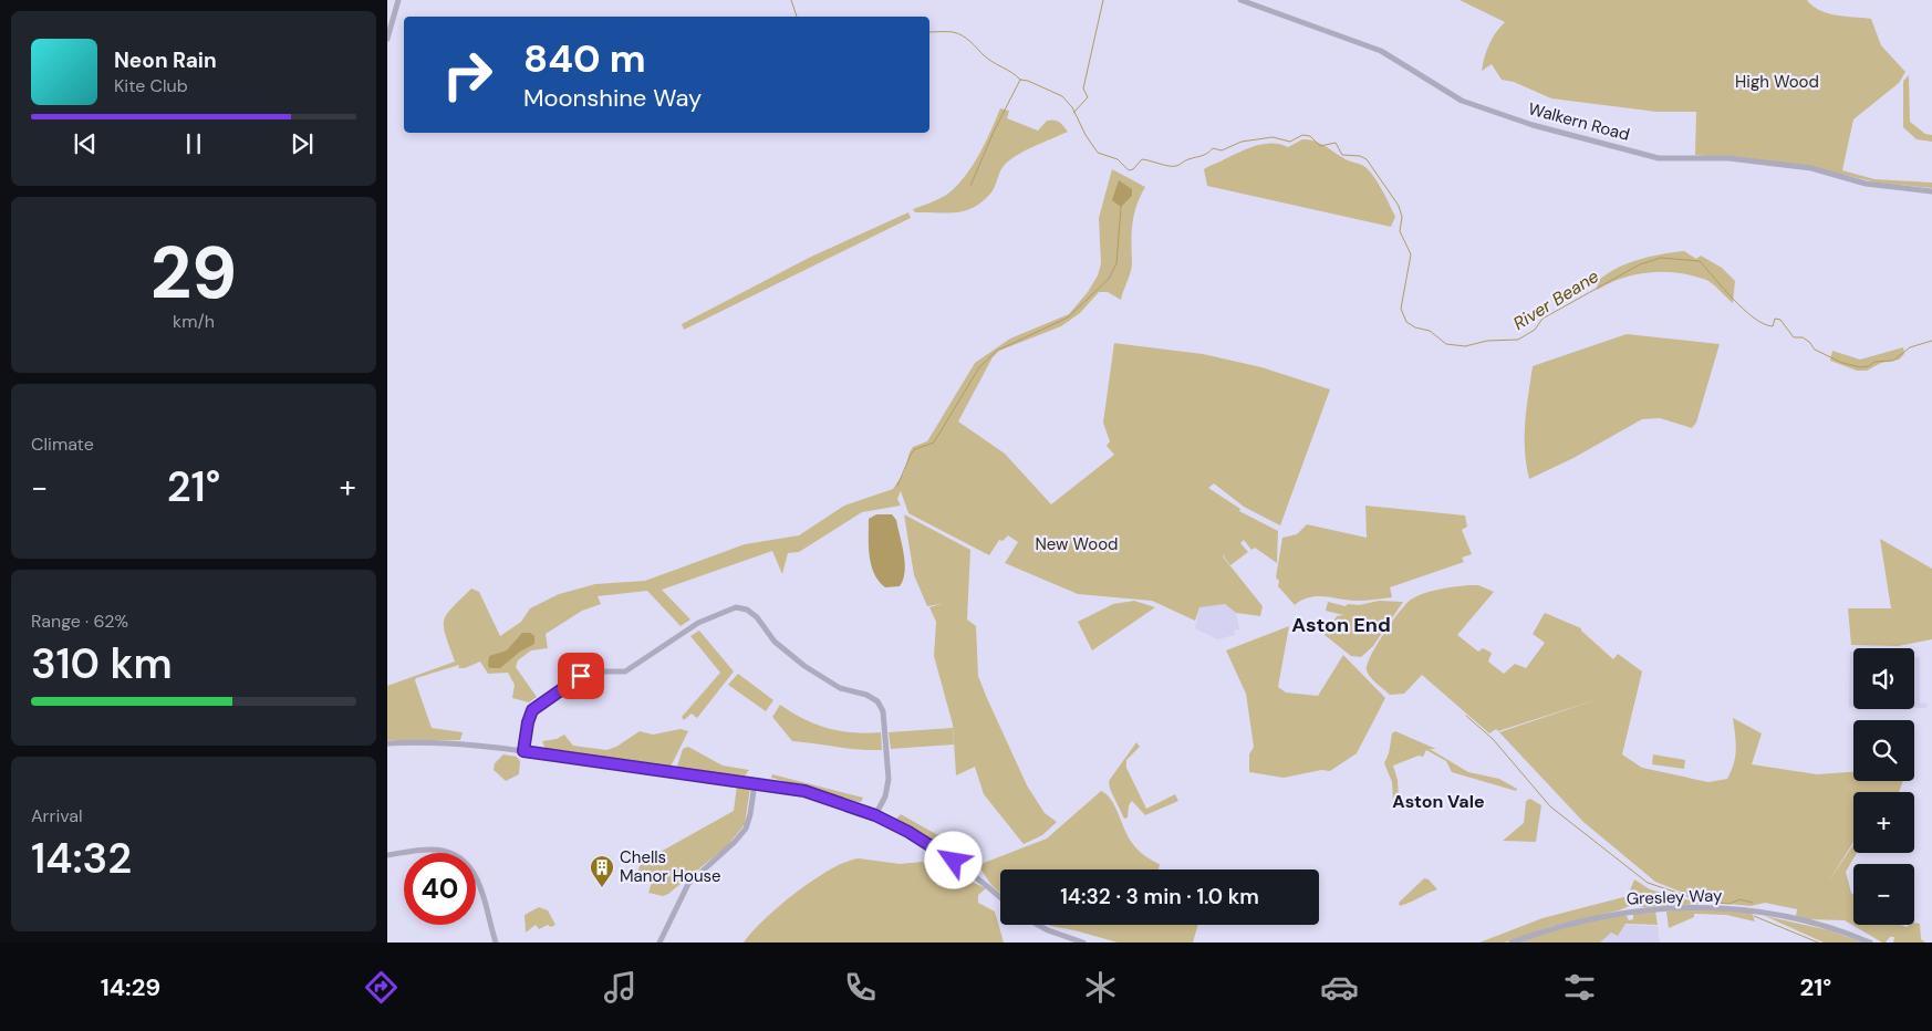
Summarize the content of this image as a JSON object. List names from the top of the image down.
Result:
{
  "streets": {
    "street": ["Walkern Road", "Gresley Way"]
  },
  "districts": ["Aston End", "Aston Vale"],
  "water": ["River Beane"],
  "parks": ["High Wood", "New Wood"],
  "places": {
    "building": ["Chells Manor House"]
  },
  "page": {
    "turn": ["840 m", "Moonshine Way"],
    "song": ["Neon Rain", "Kite Club"],
    "tile": [
      ["29", "km/h"],
      "Climate",
      ["Range · 62%", "310 km"],
      ["Arrival", "14:32"]
    ],
    "heat": ["−", "21°", "+"],
    "map_buttons": ["+", "−"],
    "limit": "40",
    "trip": "14:32 · 3 min · 1.0 km",
    "tabs": ["14:29", "21°"]
  }
}
